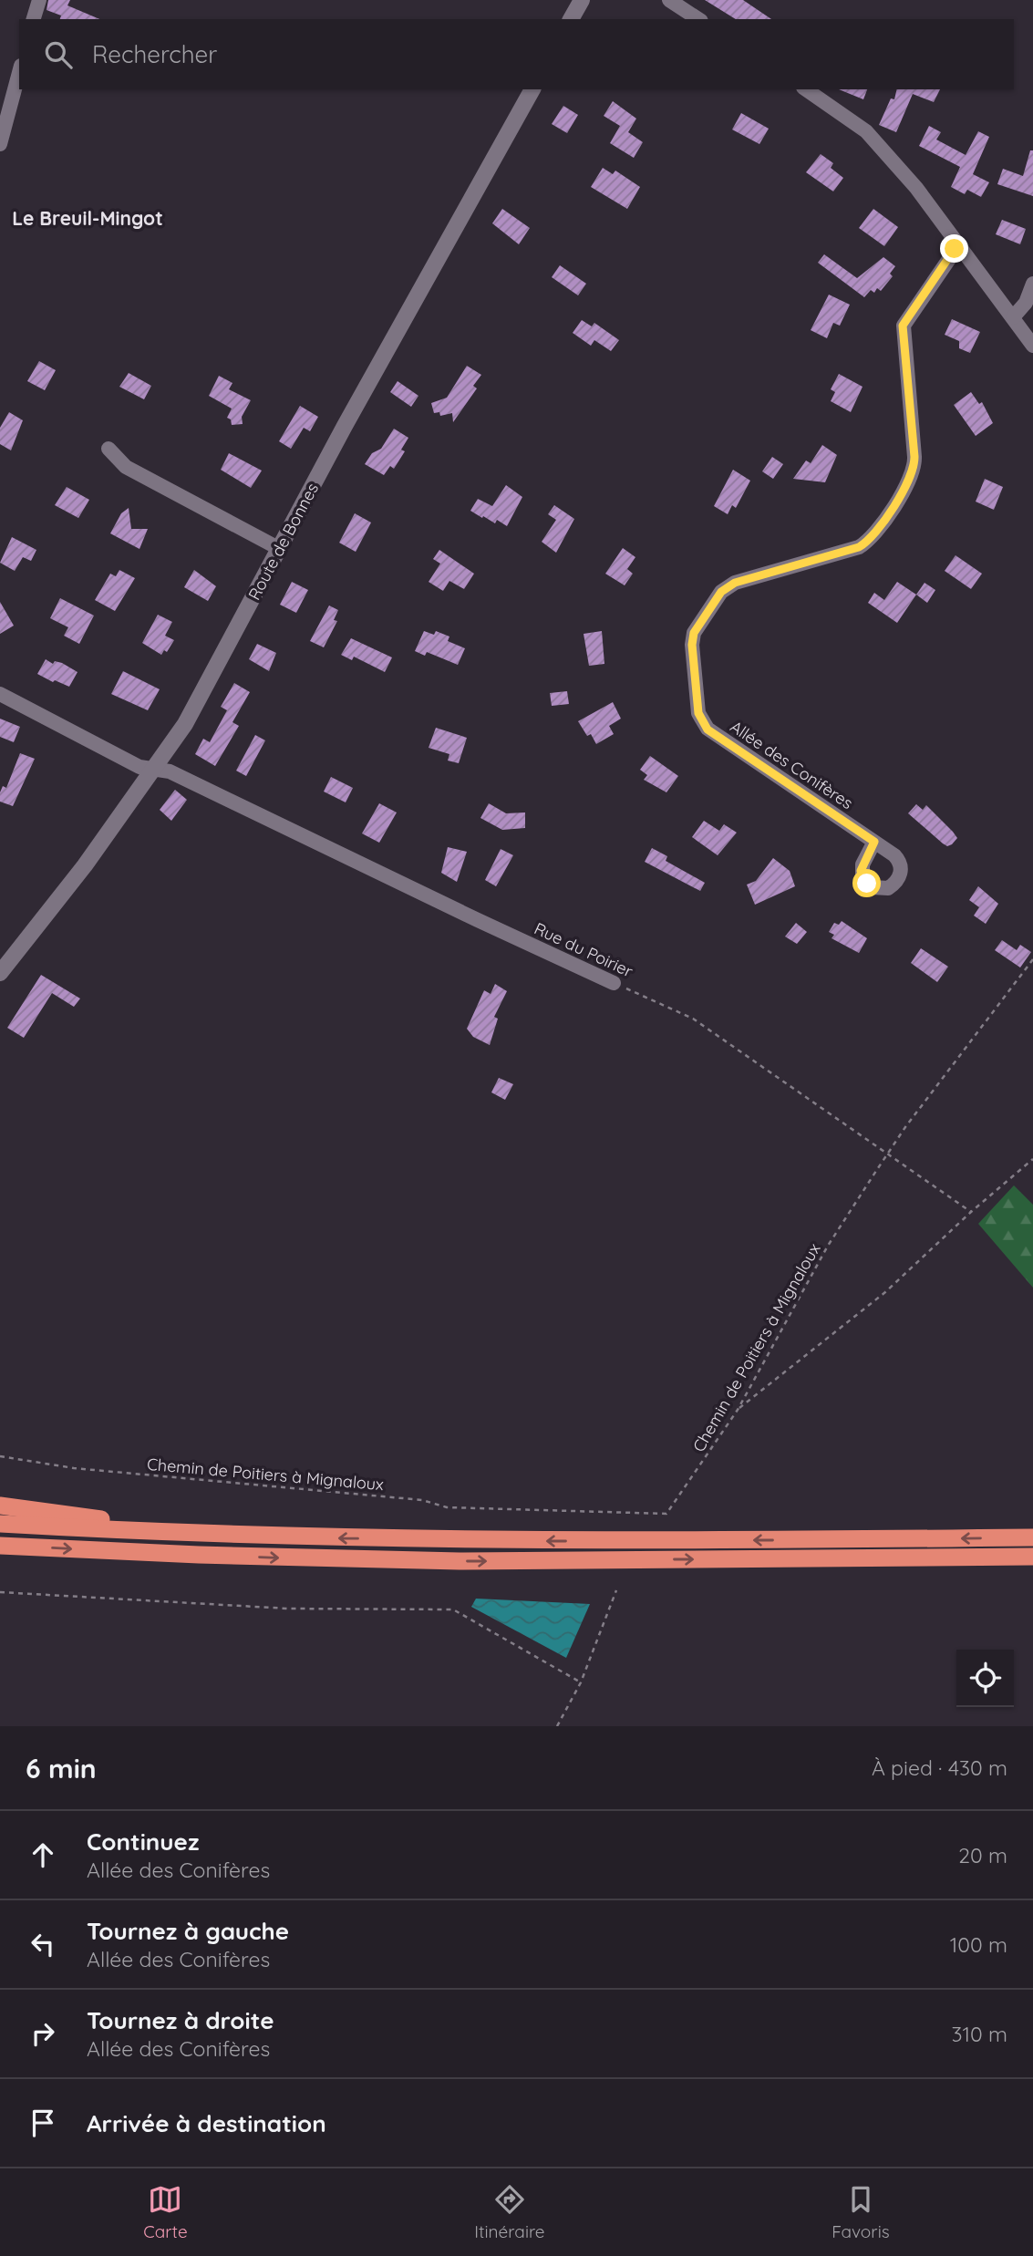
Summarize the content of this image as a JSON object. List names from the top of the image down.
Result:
{
  "streets": {
    "street": ["Route de Bonnes", "Allée des Conifères", "Rue du Poirier"],
    "path": ["Chemin de Poitiers à Mignaloux"]
  },
  "crossings": [
    ["Route de Bonnes", "Rue du Poirier"],
    ["Rue du Poirier", "Chemin de Poitiers à Mignaloux"]
  ],
  "districts": ["Le Breuil-Mingot"],
  "page": {
    "search": "Rechercher",
    "heading": ["6 min", "À pied · 430 m"],
    "list": [
      ["Continuez", "Allée des Conifères", "20 m"],
      ["Tournez à gauche", "Allée des Conifères", "100 m"],
      ["Tournez à droite", "Allée des Conifères", "310 m"],
      "Arrivée à destination"
    ],
    "nav": ["Carte", "Itinéraire", "Favoris"]
  }
}
